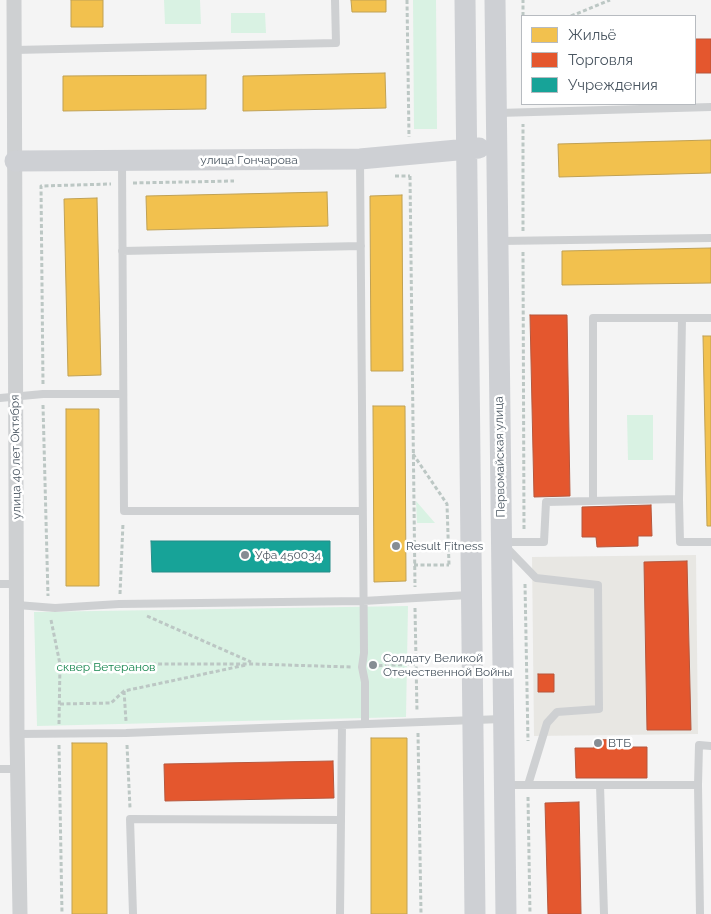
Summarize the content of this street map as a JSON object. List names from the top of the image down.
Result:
{
  "streets": {
    "main road": ["улица Гончарова", "Первомайская улица"],
    "street": ["улица 40 лет Октября"]
  },
  "crossings": [
    ["улица Гончарова", "улица 40 лет Октября"],
    ["улица Гончарова", "Первомайская улица"]
  ],
  "parks": ["сквер Ветеранов"],
  "places": [
    "Result Fitness",
    "Уфа 450034",
    "Солдату Великой Отечественной Войны",
    "ВТБ"
  ],
  "legend": ["Жильё", "Торговля", "Учреждения"]
}
